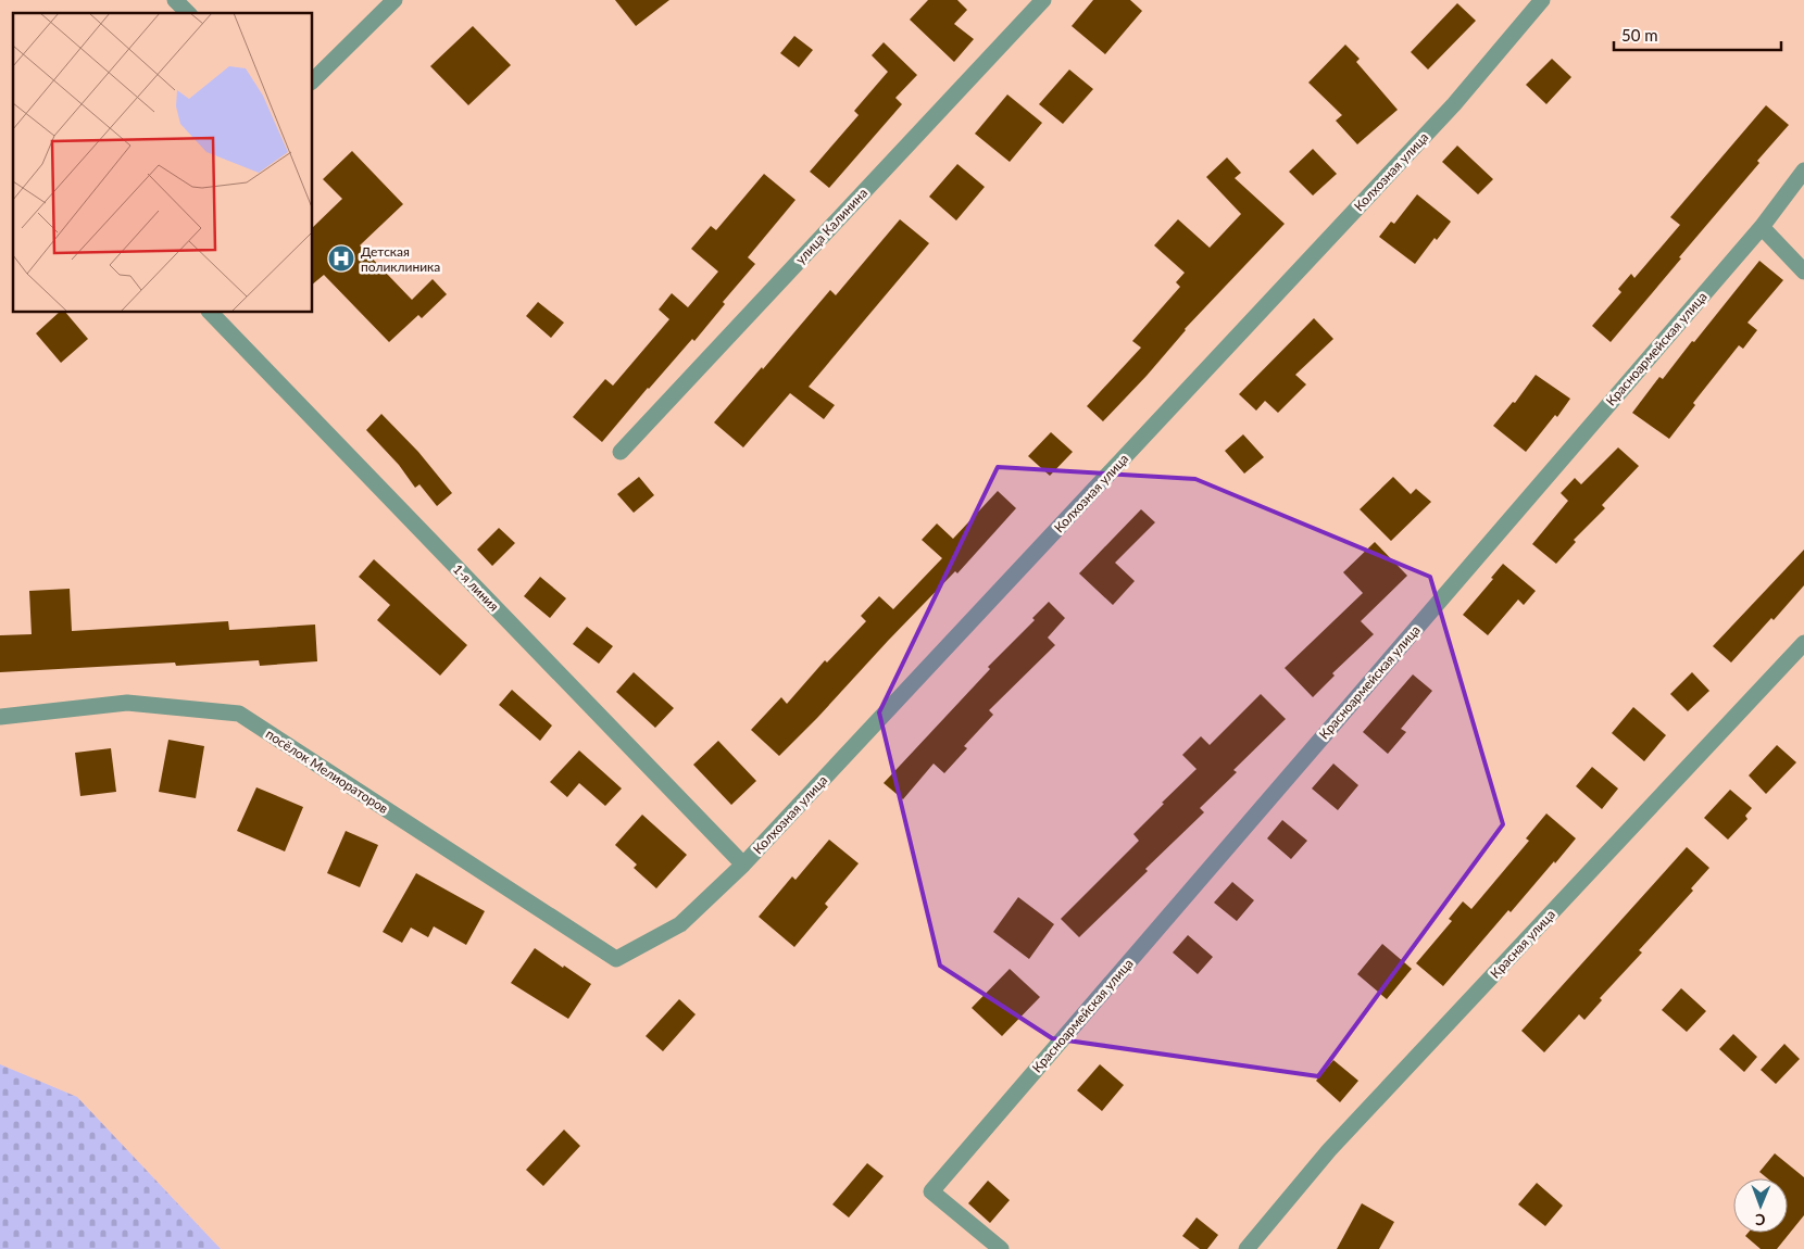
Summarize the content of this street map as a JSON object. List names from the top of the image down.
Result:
{
  "streets": {
    "street": [
      "Колхозная улица",
      "улица Калинина",
      "Красноармейская улица",
      "1-я линия",
      "посёлок Мелиораторов",
      "Красная улица"
    ]
  },
  "crossings": [
    ["Колхозная улица", "1-я линия"],
    ["Колхозная улица", "посёлок Мелиораторов"]
  ],
  "places": {
    "hospital": ["Детская поликлиника"]
  },
  "scale_bar": "50 m",
  "north": "bottom"
}
